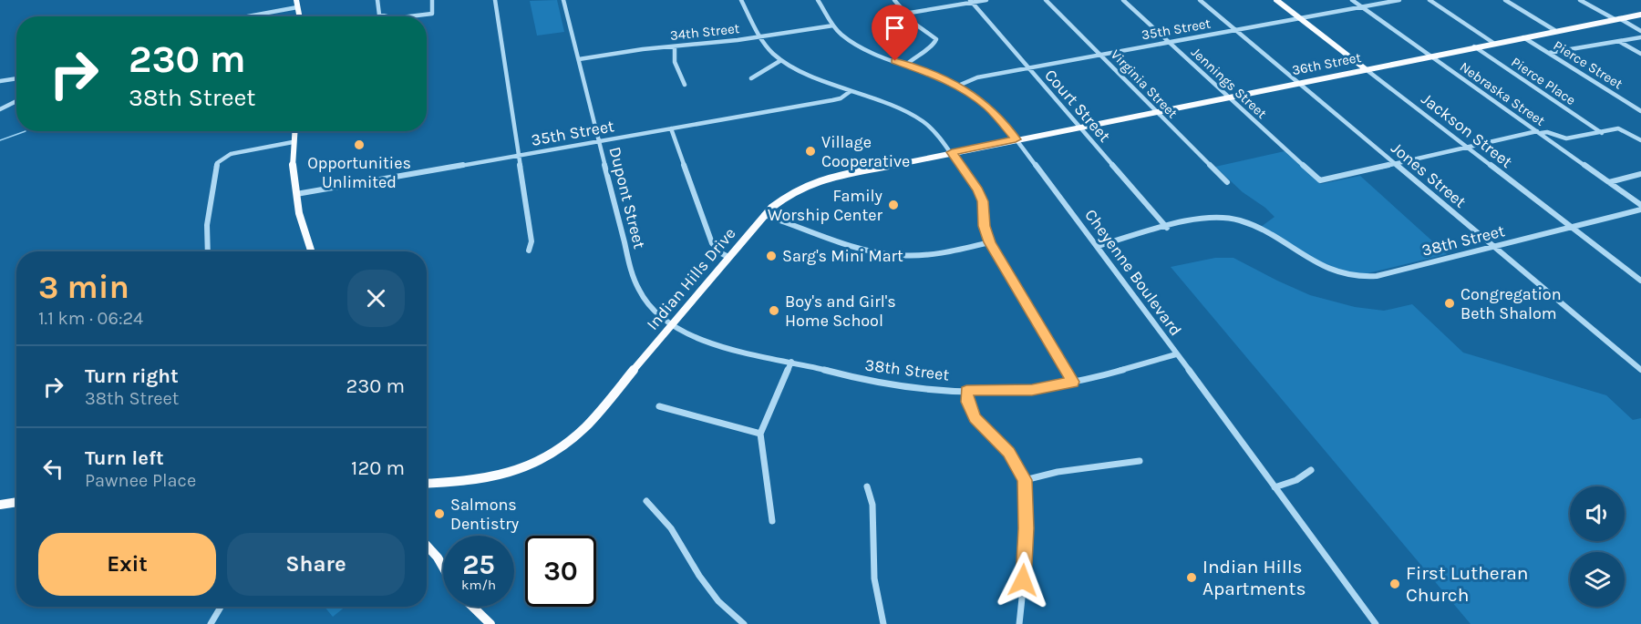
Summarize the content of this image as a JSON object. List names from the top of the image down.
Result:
{
  "streets": {
    "main road": ["36th Street", "Jackson Street", "Indian Hills Drive"],
    "street": [
      "35th Street",
      "34th Street",
      "Pierce Street",
      "Pierce Place",
      "Jennings Street",
      "Virginia Street",
      "Nebraska Street",
      "Court Street",
      "Jones Street",
      "Dupont Street",
      "38th Street",
      "Cheyenne Boulevard"
    ]
  },
  "crossings": [
    ["35th Street", "Jennings Street"],
    ["35th Street", "Virginia Street"],
    ["35th Street", "Nebraska Street"],
    ["35th Street", "Court Street"],
    ["35th Street", "Jackson Street"],
    ["35th Street", "Jones Street"],
    ["35th Street", "Dupont Street"],
    ["35th Street", "Cheyenne Boulevard"],
    ["34th Street", "Dupont Street"],
    ["34th Street", "Cheyenne Boulevard"],
    ["36th Street", "Pierce Street"],
    ["36th Street", "Pierce Place"],
    ["36th Street", "Jennings Street"],
    ["36th Street", "Virginia Street"],
    ["36th Street", "Nebraska Street"],
    ["36th Street", "Court Street"],
    ["36th Street", "Jackson Street"],
    ["36th Street", "Jones Street"],
    ["36th Street", "Cheyenne Boulevard"],
    ["36th Street", "Indian Hills Drive"],
    ["Jennings Street", "Jones Street"],
    ["Court Street", "38th Street"],
    ["Jackson Street", "38th Street"],
    ["Jones Street", "38th Street"],
    ["Dupont Street", "38th Street"],
    ["Dupont Street", "Indian Hills Drive"],
    ["38th Street", "Cheyenne Boulevard"],
    ["38th Street", "Indian Hills Drive"],
    ["Cheyenne Boulevard", "Indian Hills Drive"]
  ],
  "places": [
    "Opportunities Unlimited",
    "Village Cooperative",
    "Family Worship Center",
    "Sarg's Mini Mart",
    "Congregation Beth Shalom",
    "Boy's and Girl's Home School",
    "Salmons Dentistry",
    "Indian Hills Apartments",
    "First Lutheran Church"
  ],
  "page": {
    "turn": ["230 m", "38th Street"],
    "heading": ["3 min", "1.1 km · 06:24"],
    "list": [
      {
        "name": "Turn right",
        "note": "38th Street",
        "value": "230 m"
      },
      {
        "name": "Turn left",
        "note": "Pawnee Place",
        "value": "120 m"
      }
    ],
    "buttons": ["Exit", "Share"],
    "speed": "25 km/h",
    "limit": "30"
  }
}
